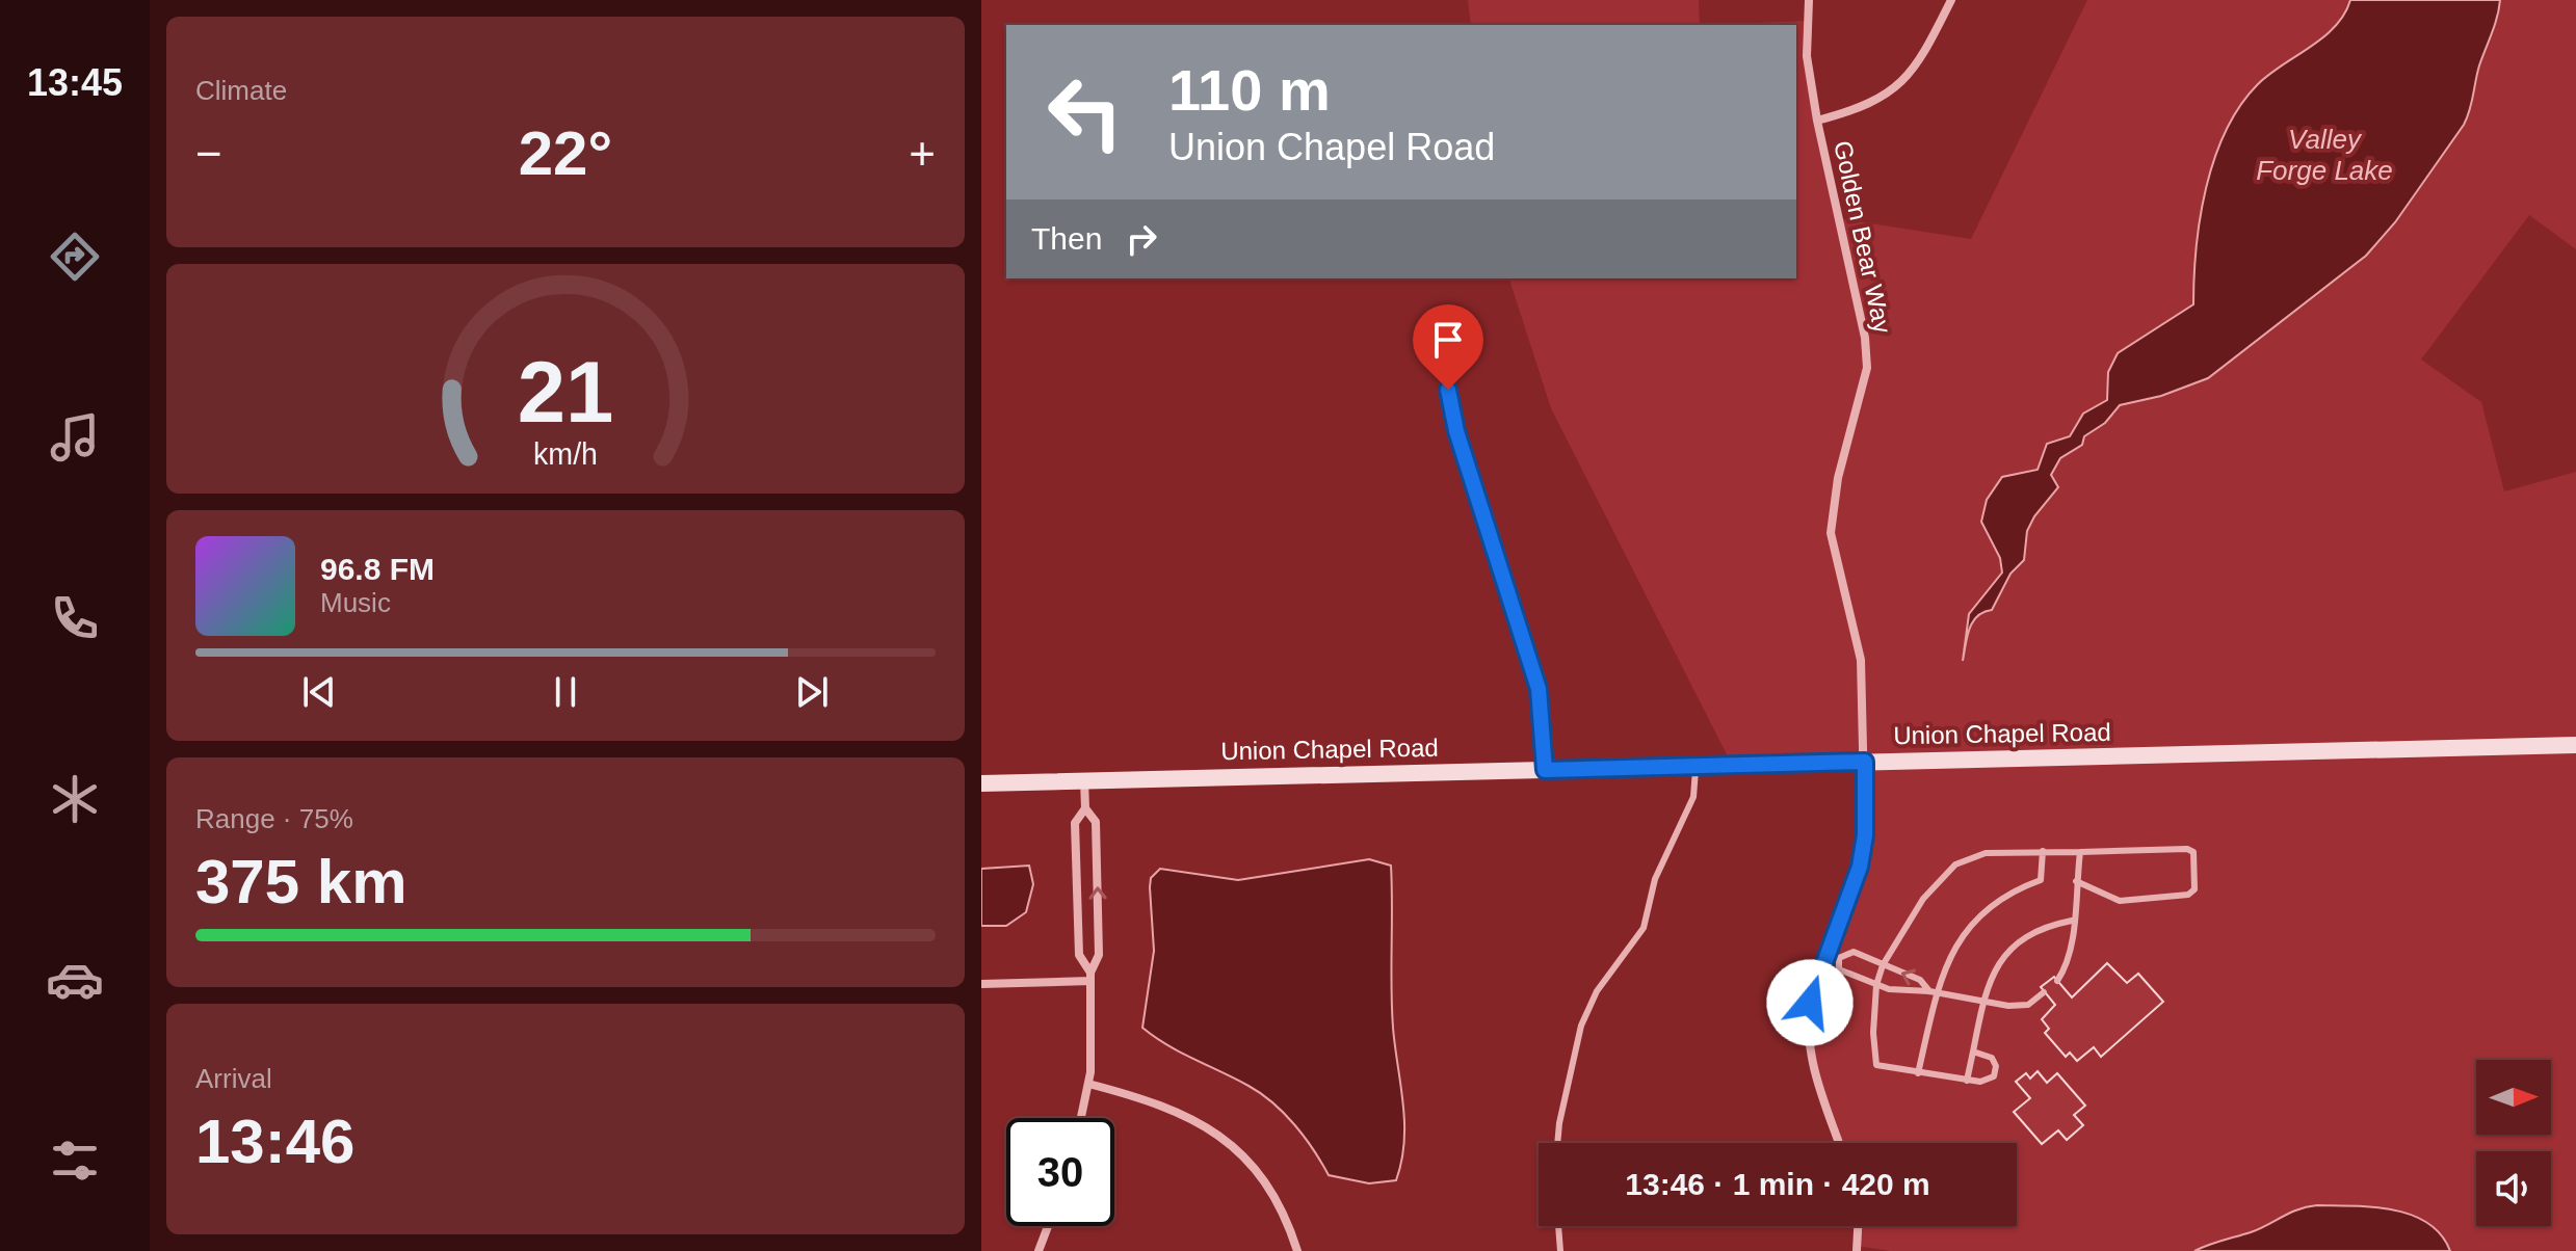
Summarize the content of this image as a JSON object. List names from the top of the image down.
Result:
{
  "streets": {
    "main road": ["Union Chapel Road"],
    "street": ["Golden Bear Way"]
  },
  "crossings": [
    ["Golden Bear Way", "Union Chapel Road"]
  ],
  "water": ["Valley Forge Lake"],
  "north": "right",
  "page": {
    "tabs": "13:45",
    "tile": [
      "Climate",
      ["Range · 75%", "375 km"],
      ["Arrival", "13:46"]
    ],
    "turn": ["110 m", "Union Chapel Road"],
    "heat": ["−", "22°", "+"],
    "then": "Then",
    "song": ["96.8 FM", "Music"],
    "limit": "30",
    "trip": "13:46 · 1 min · 420 m",
    "gauge": ["21", "km/h"]
  }
}
